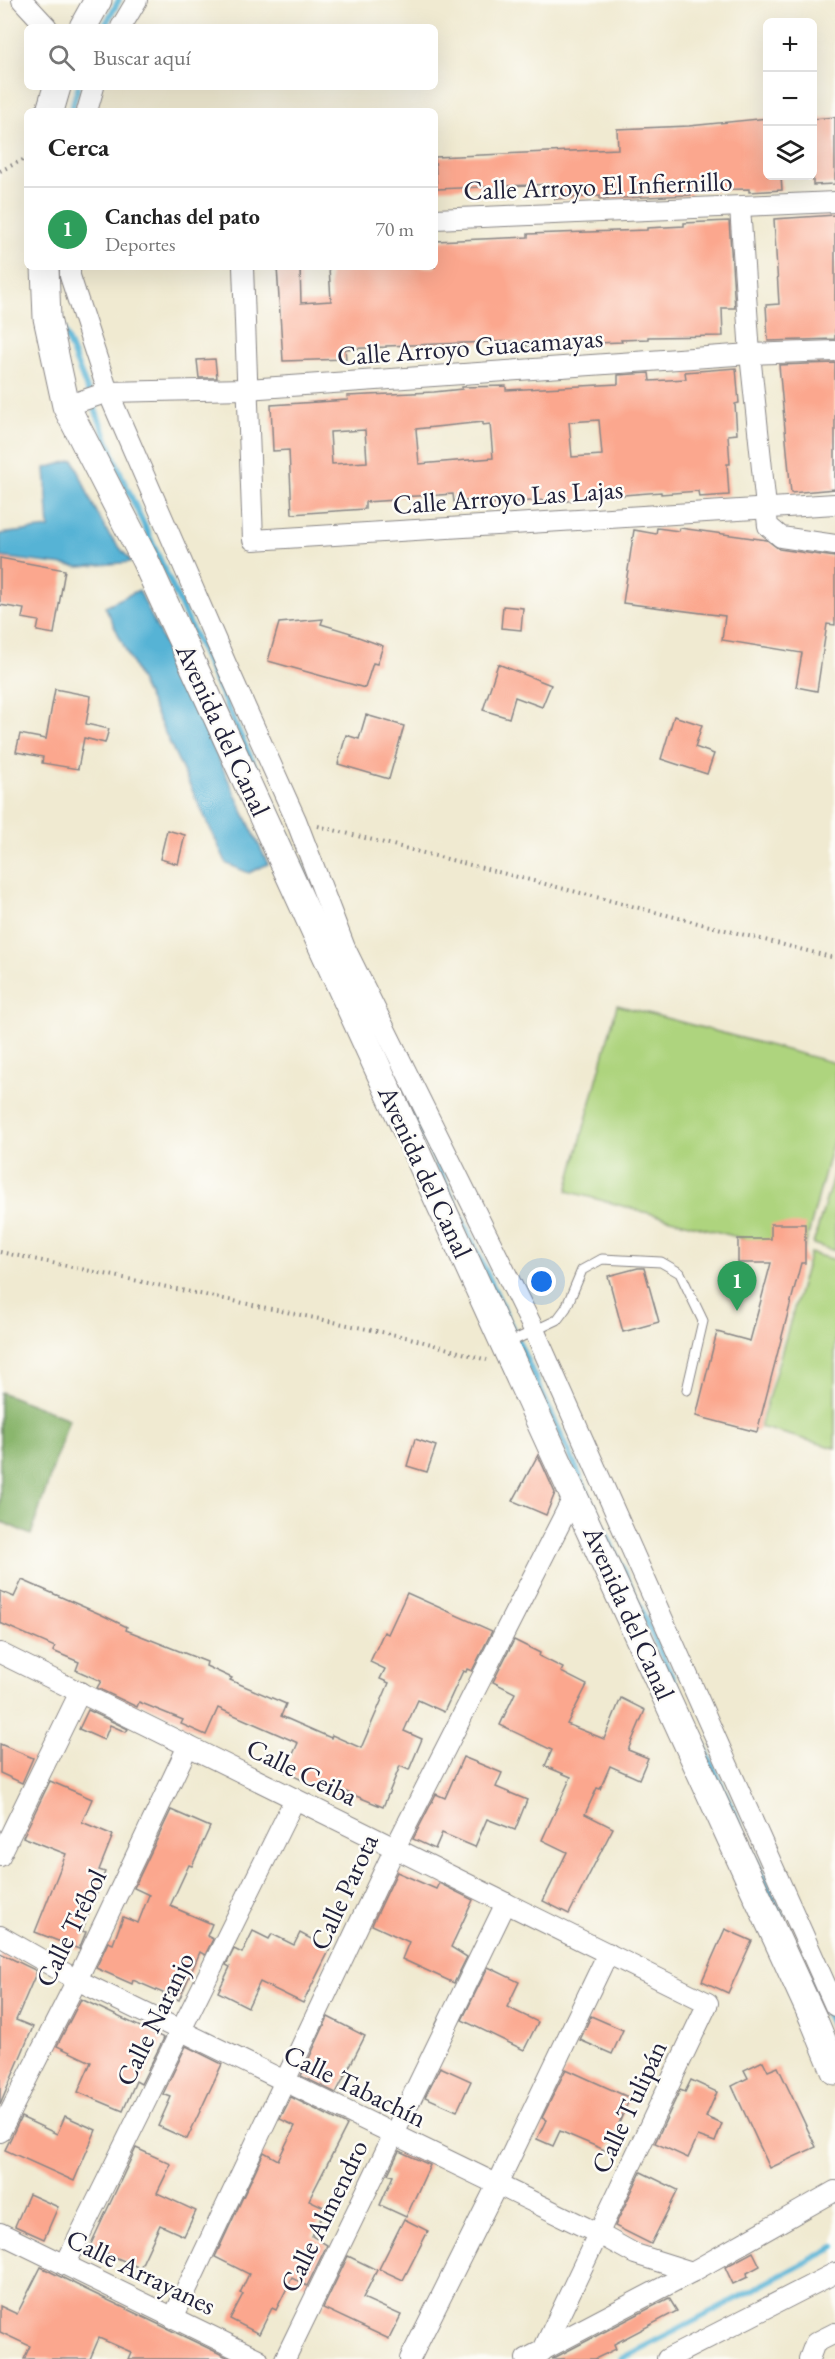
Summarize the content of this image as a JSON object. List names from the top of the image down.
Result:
{
  "streets": {
    "street": [
      "Calle Arroyo El Infiernillo",
      "Calle Arroyo Guacamayas",
      "Calle Arroyo Las Lajas",
      "Avenida del Canal",
      "Calle Ceiba",
      "Calle Parota",
      "Calle Trébol",
      "Calle Naranjo",
      "Calle Tabachín",
      "Calle Tulipán",
      "Calle Almendro",
      "Calle Arrayanes"
    ]
  },
  "crossings": [
    ["Calle Arroyo Guacamayas", "Calle Arroyo Las Lajas"],
    ["Calle Arroyo Guacamayas", "Avenida del Canal"],
    ["Avenida del Canal", "Calle Parota"],
    ["Calle Ceiba", "Calle Parota"],
    ["Calle Ceiba", "Calle Trébol"],
    ["Calle Ceiba", "Calle Naranjo"],
    ["Calle Ceiba", "Calle Tulipán"],
    ["Calle Ceiba", "Calle Almendro"],
    ["Calle Parota", "Calle Tabachín"],
    ["Calle Parota", "Calle Arrayanes"],
    ["Calle Trébol", "Calle Tabachín"],
    ["Calle Naranjo", "Calle Tabachín"],
    ["Calle Naranjo", "Calle Arrayanes"],
    ["Calle Tabachín", "Calle Tulipán"],
    ["Calle Tabachín", "Calle Almendro"]
  ],
  "page": {
    "map_buttons": ["+", "−"],
    "search": "Buscar aquí",
    "heading": "Cerca",
    "list": [
      {
        "mark": "1",
        "name": "Canchas del pato",
        "note": "Deportes",
        "value": "70 m"
      }
    ],
    "pins": "1"
  }
}
